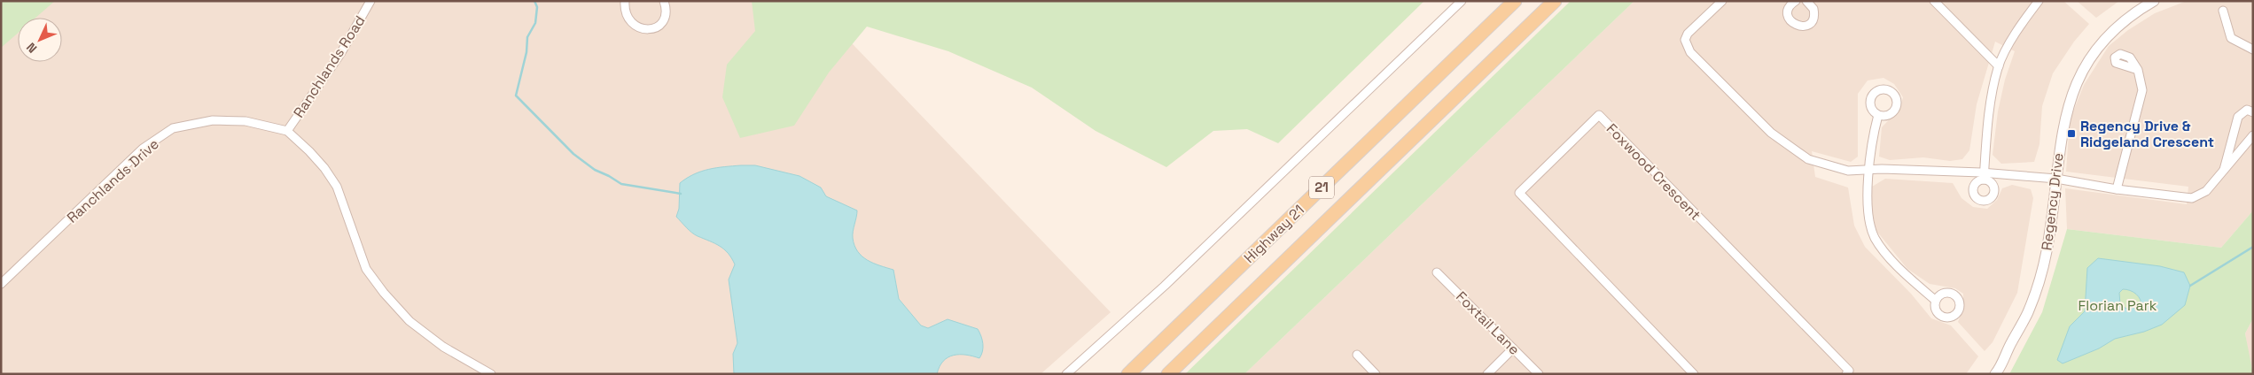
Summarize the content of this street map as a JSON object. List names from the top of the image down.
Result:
{
  "streets": {
    "main road": ["21", "Highway 21"],
    "street": [
      "Ranchlands Road",
      "Foxwood Crescent",
      "Ranchlands Drive",
      "Regency Drive",
      "Foxtail Lane"
    ]
  },
  "crossings": [
    ["Ranchlands Road", "Ranchlands Drive"]
  ],
  "parks": ["Florian Park"],
  "places": {
    "transit": ["Regency Drive & Ridgeland Crescent"]
  },
  "north": "bottom left"
}
